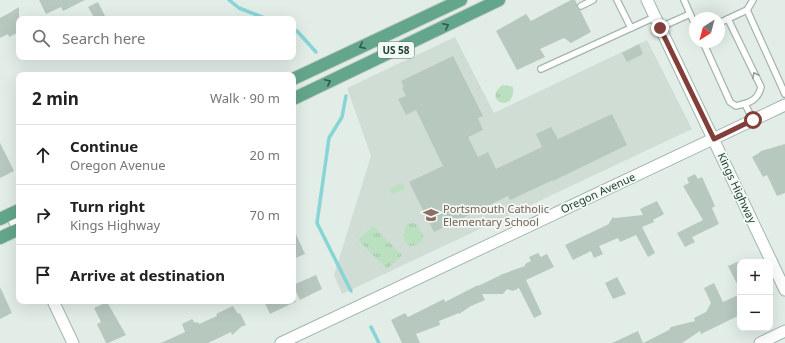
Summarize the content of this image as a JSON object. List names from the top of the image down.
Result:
{
  "streets": {
    "main road": ["US 58"],
    "street": ["Kings Highway", "Oregon Avenue"]
  },
  "crossings": [
    ["Kings Highway", "Oregon Avenue"]
  ],
  "places": {
    "school or university": ["Portsmouth Catholic Elementary School"]
  },
  "north": "bottom left",
  "page": {
    "search": "Search here",
    "heading": ["2 min", "Walk · 90 m"],
    "list": [
      ["Continue", "Oregon Avenue", "20 m"],
      ["Turn right", "Kings Highway", "70 m"],
      "Arrive at destination"
    ],
    "map_buttons": ["+", "−"]
  }
}
